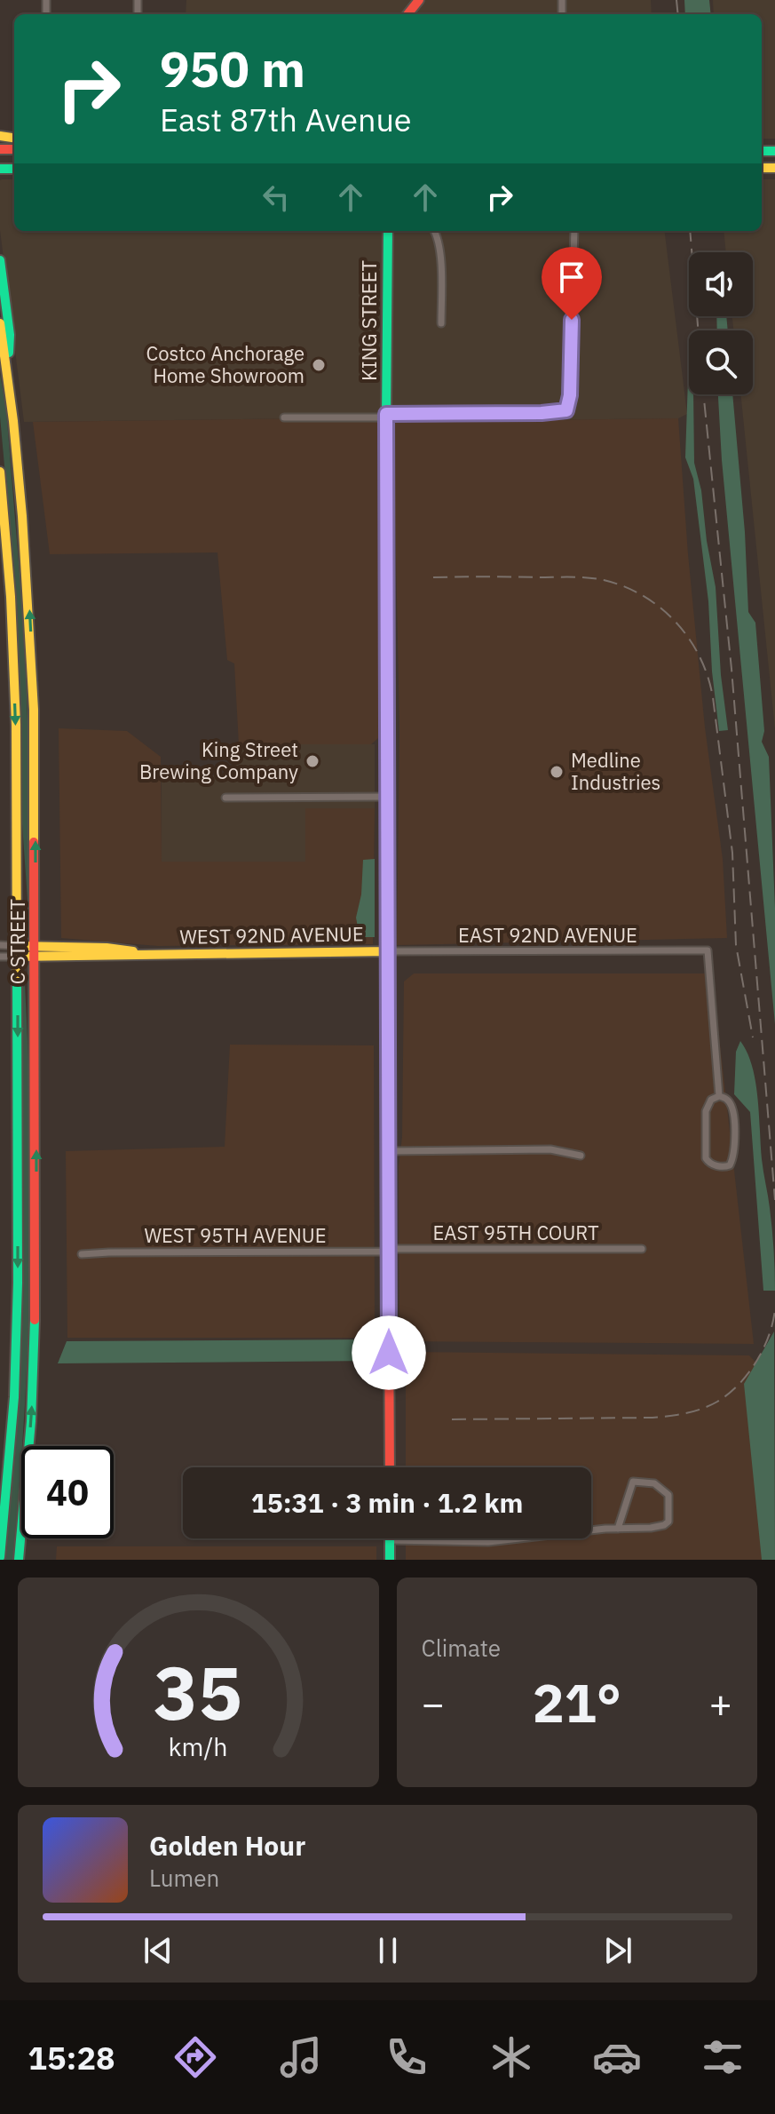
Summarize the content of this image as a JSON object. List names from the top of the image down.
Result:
{
  "streets": {
    "main road": ["KING STREET", "WEST 92ND AVENUE", "C STREET"],
    "street": ["EAST 92ND AVENUE", "EAST 95TH COURT", "WEST 95TH AVENUE"]
  },
  "crossings": [
    ["KING STREET", "WEST 92ND AVENUE"],
    ["KING STREET", "EAST 92ND AVENUE"],
    ["KING STREET", "EAST 95TH COURT"],
    ["KING STREET", "WEST 95TH AVENUE"],
    ["WEST 92ND AVENUE", "EAST 92ND AVENUE"],
    ["WEST 92ND AVENUE", "C STREET"],
    ["EAST 95TH COURT", "WEST 95TH AVENUE"]
  ],
  "places": ["Costco Anchorage Home Showroom", "King Street Brewing Company", "Medline Industries"],
  "page": {
    "turn": ["950 m", "East 87th Avenue"],
    "limit": "40",
    "trip": "15:31 · 3 min · 1.2 km",
    "tile": "Climate",
    "heat": ["−", "21°", "+"],
    "song": ["Golden Hour", "Lumen"],
    "tabs": "15:28",
    "gauge": ["35", "km/h"]
  }
}
